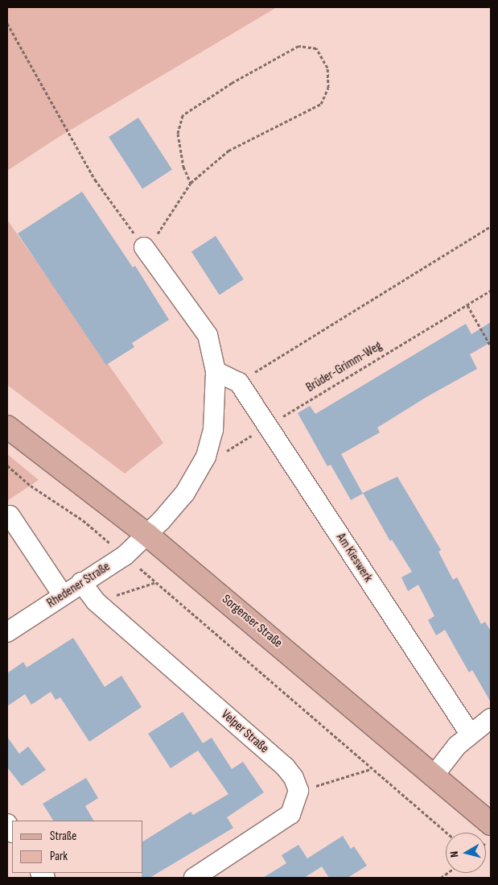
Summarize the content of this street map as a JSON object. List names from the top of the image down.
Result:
{
  "streets": {
    "main road": ["Sorgenser Straße"],
    "street": ["Am Kieswerk", "Rhedener Straße", "Velper Straße"],
    "path": ["Brüder-Grimm-Weg"]
  },
  "crossings": [
    ["Brüder-Grimm-Weg", "Am Kieswerk"],
    ["Brüder-Grimm-Weg", "Rhedener Straße"],
    ["Rhedener Straße", "Sorgenser Straße"],
    ["Rhedener Straße", "Velper Straße"]
  ],
  "legend": ["Straße", "Park"],
  "north": "left"
}
